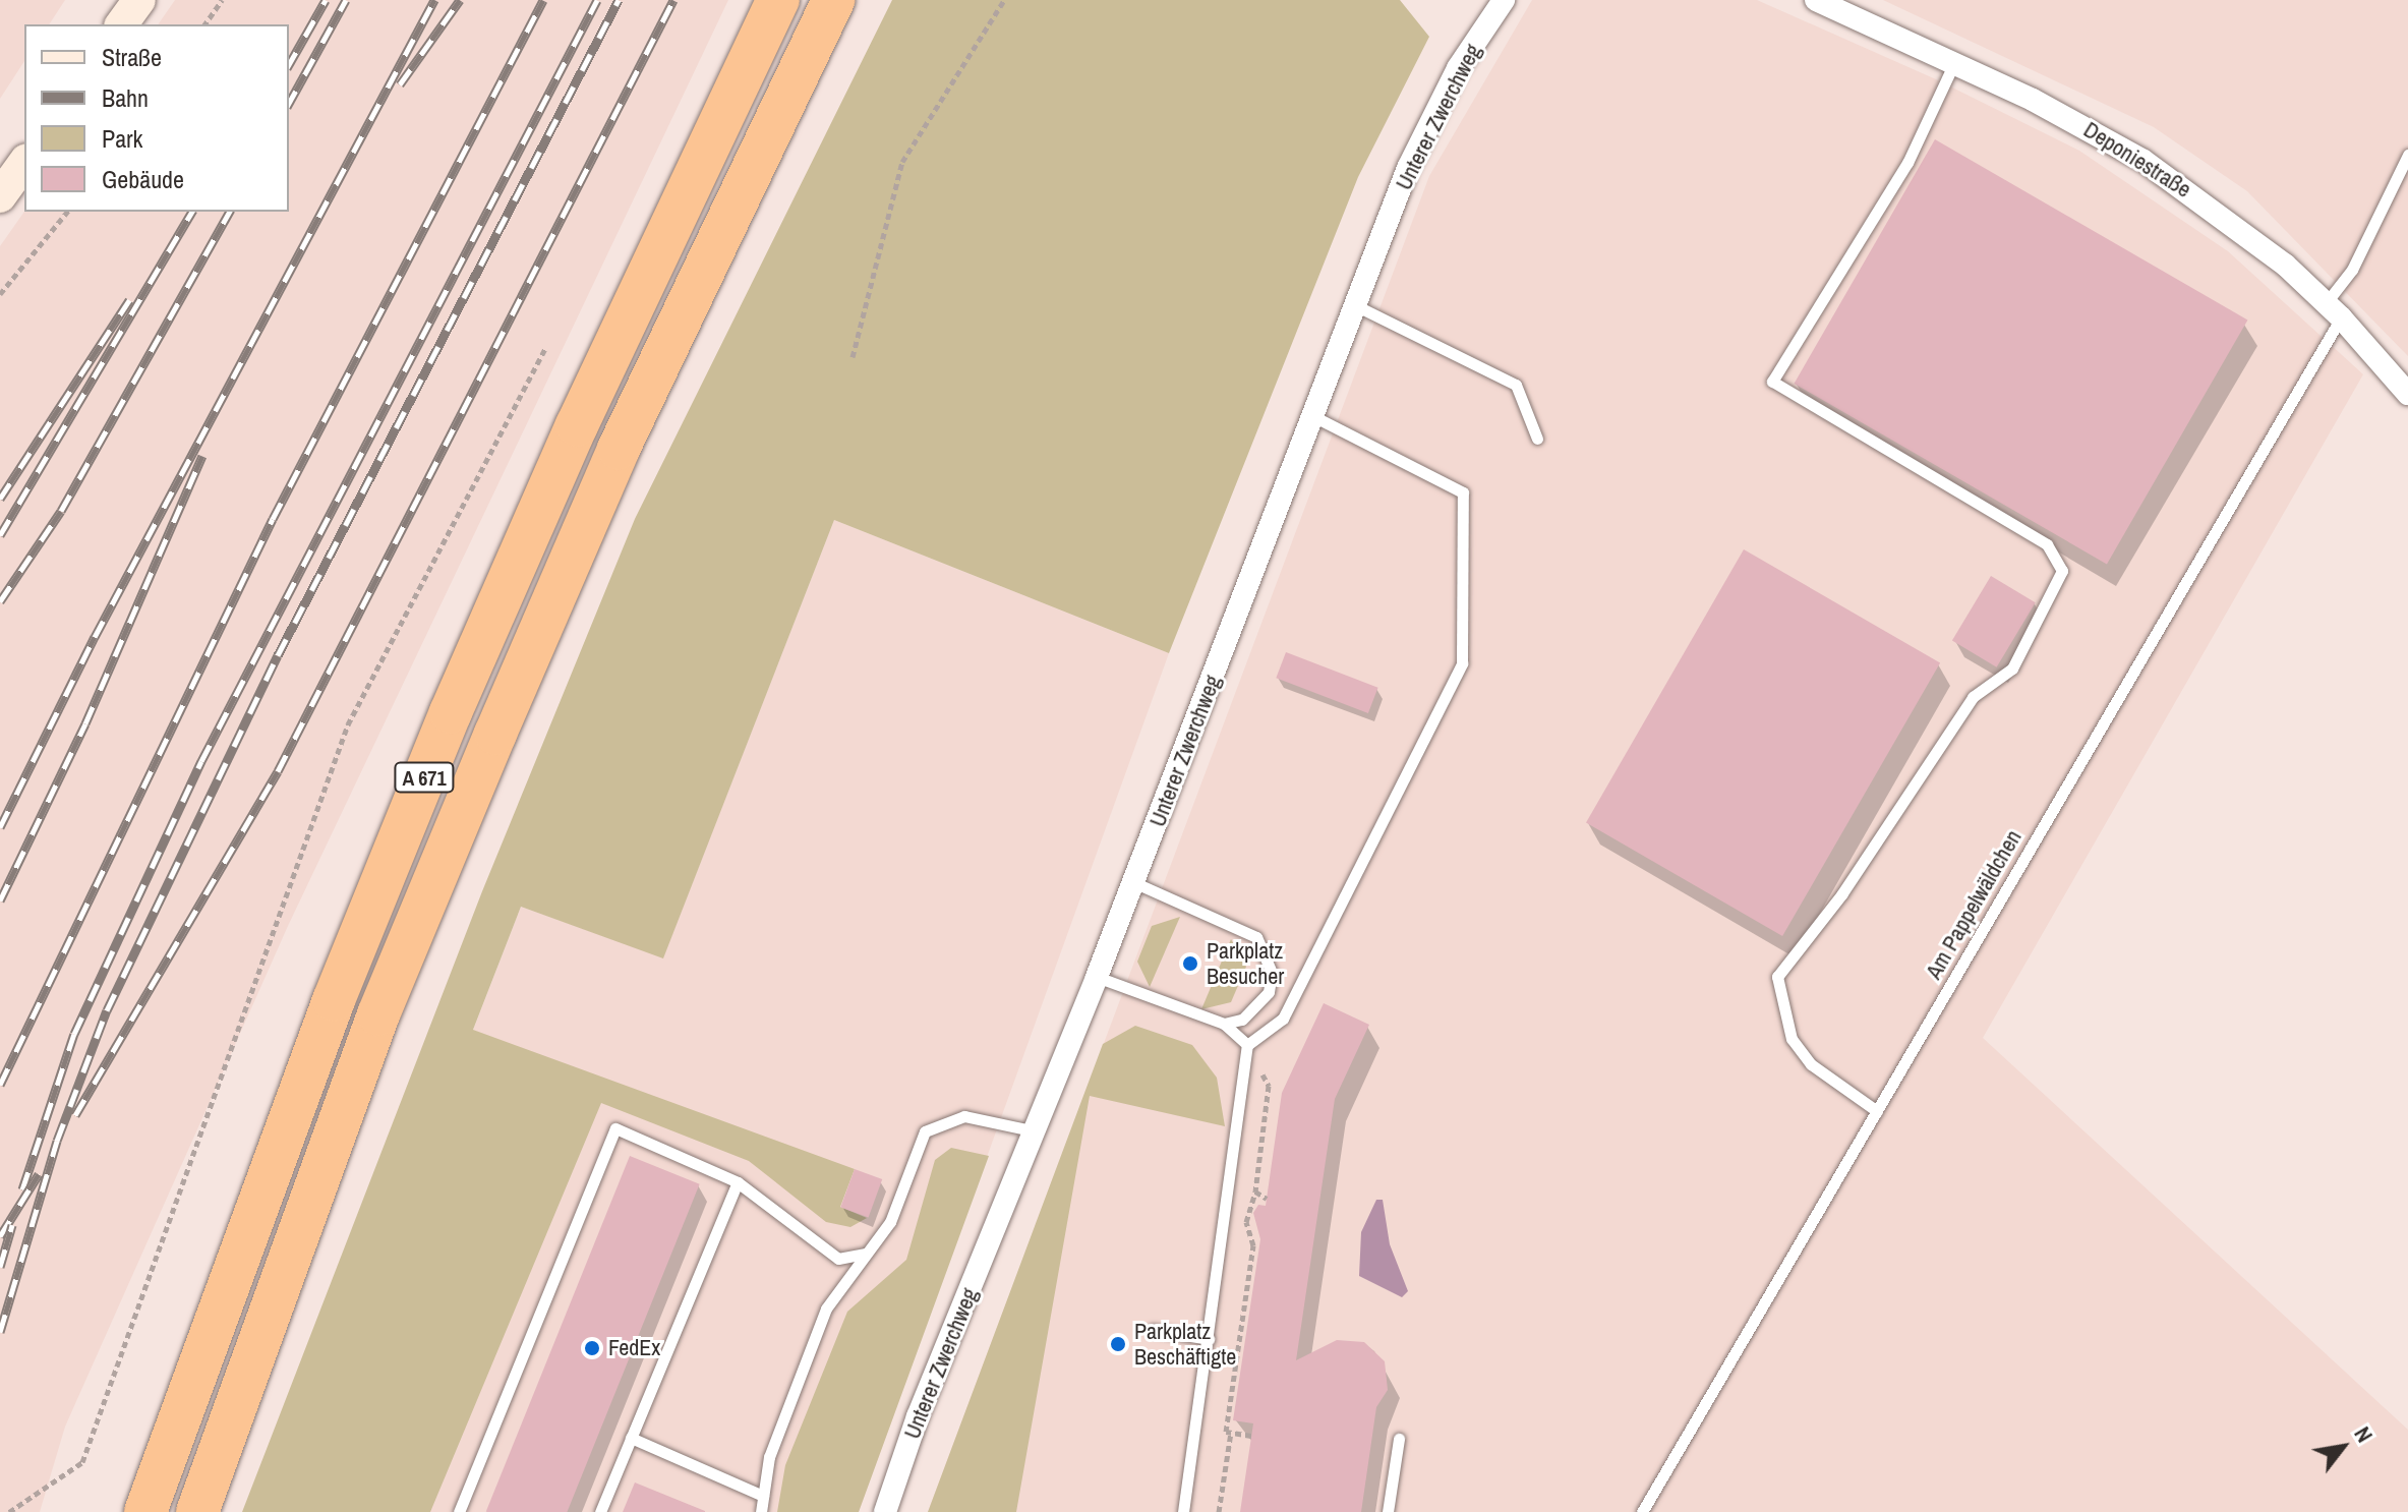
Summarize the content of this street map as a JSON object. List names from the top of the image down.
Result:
{
  "streets": {
    "highway": ["A 671"],
    "street": ["Unterer Zwerchweg", "Deponiestraße"],
    "lane": ["Am Pappelwäldchen"]
  },
  "crossings": [
    ["Deponiestraße", "Am Pappelwäldchen"]
  ],
  "places": ["Parkplatz Besucher", "Parkplatz Beschäftigte", "FedEx"],
  "legend": [
    "Straße",
    "Bahn",
    "Park",
    "Gebäude"
  ],
  "north": "top right"
}
